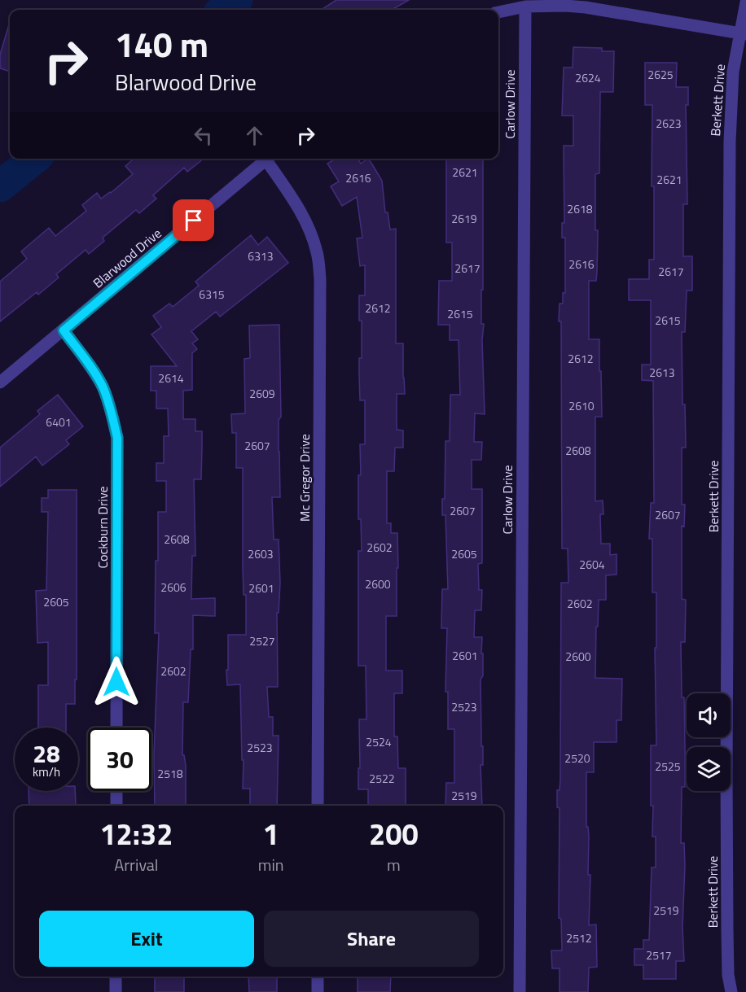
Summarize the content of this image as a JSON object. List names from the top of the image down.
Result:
{
  "streets": {
    "street": [
      "Berkett Drive",
      "Carlow Drive",
      "Blarwood Drive",
      "Mc Gregor Drive",
      "Cockburn Drive"
    ]
  },
  "crossings": [
    ["Blarwood Drive", "Cockburn Drive"]
  ],
  "house_numbers": [
    "2625",
    "2624",
    "2623",
    "2621",
    "2616",
    "2621",
    "2618",
    "2619",
    "6313",
    "2616",
    "2617",
    "2617",
    "6315",
    "2612",
    "2615",
    "2615",
    "2612",
    "2613",
    "2614",
    "2609",
    "2610",
    "6401",
    "2607",
    "2608",
    "2607",
    "2607",
    "2608",
    "2602",
    "2603",
    "2605",
    "2604",
    "2600",
    "2606",
    "2601",
    "2605",
    "2602",
    "2527",
    "2601",
    "2600",
    "2602",
    "2523",
    "2524",
    "2523",
    "2520",
    "2525",
    "2518",
    "2522",
    "2519",
    "2519",
    "2512",
    "2517"
  ],
  "page": {
    "turn": ["140 m", "Blarwood Drive"],
    "speed": "28 km/h",
    "limit": "30",
    "eta": [
      "12:32",
      "Arrival",
      "1",
      "min",
      "200",
      "m"
    ],
    "buttons": ["Exit", "Share"]
  }
}
